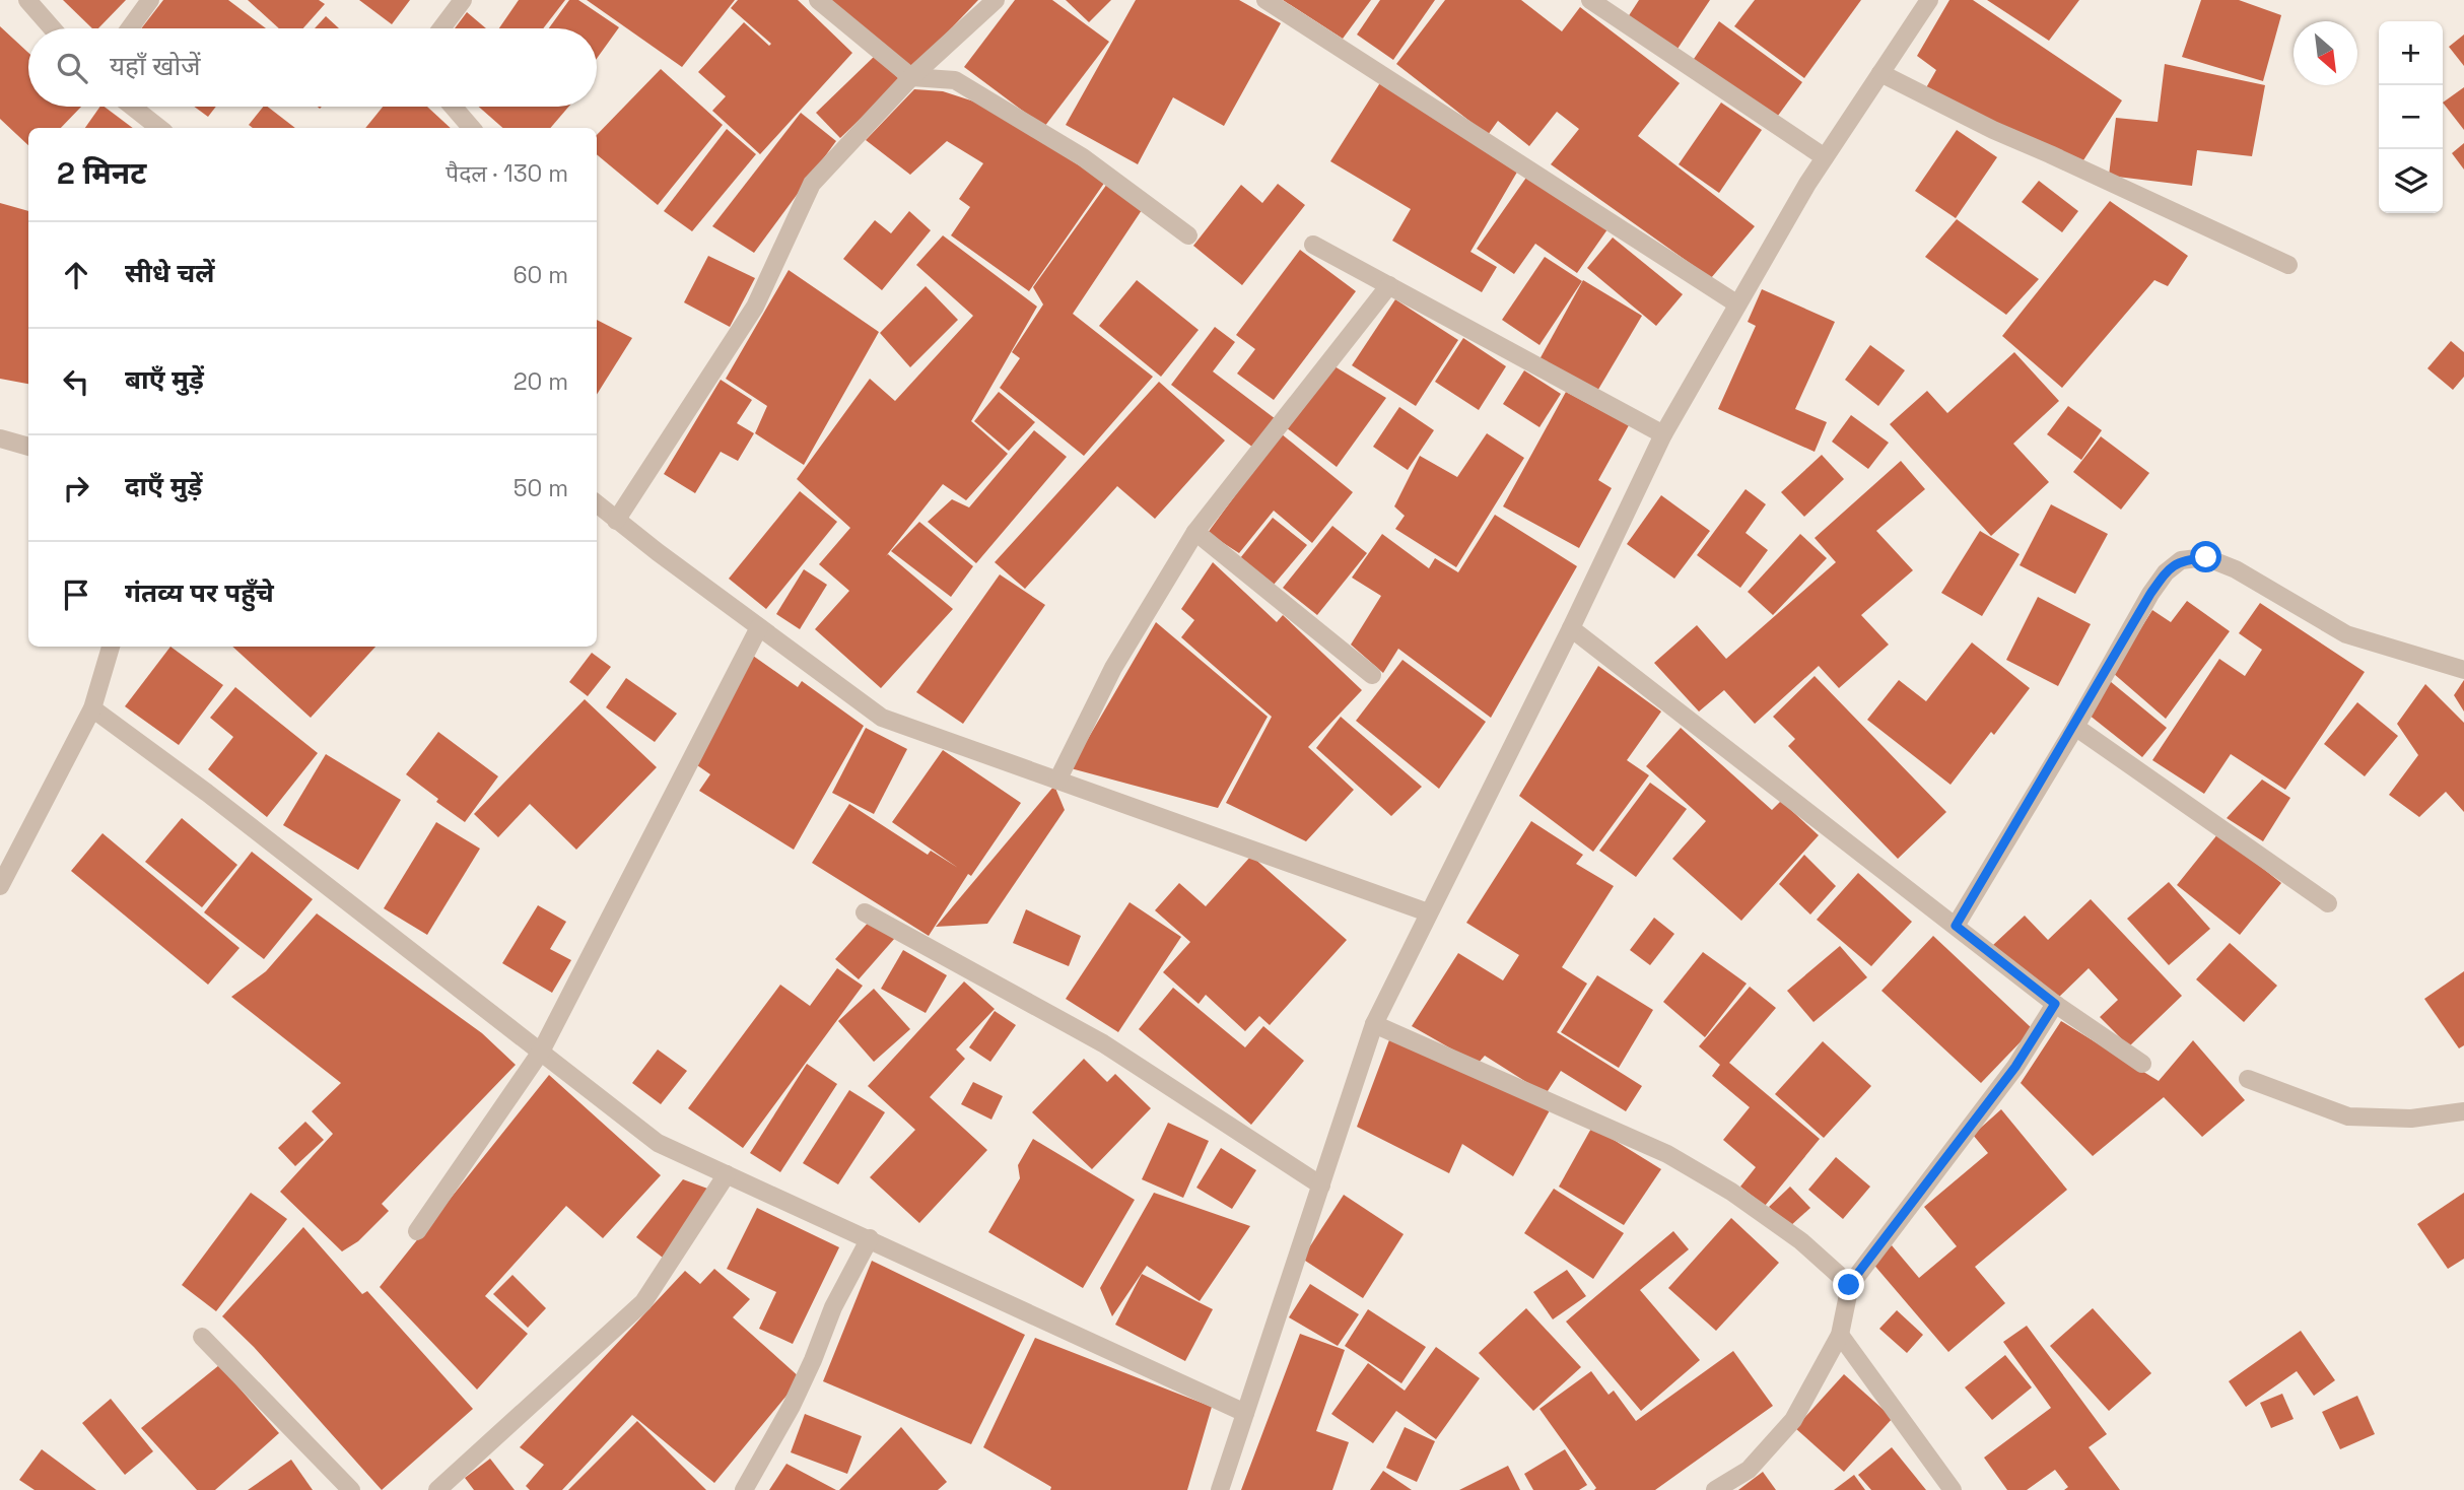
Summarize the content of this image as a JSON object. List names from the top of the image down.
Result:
{
  "north": "bottom right",
  "page": {
    "map_buttons": ["+", "−"],
    "search": "यहाँ खोजें",
    "heading": ["2 मिनट", "पैदल · 130 m"],
    "list": [
      ["सीधे चलें", "60 m"],
      ["बाएँ मुड़ें", "20 m"],
      ["दाएँ मुड़ें", "50 m"],
      "गंतव्य पर पहुँचे"
    ]
  }
}
